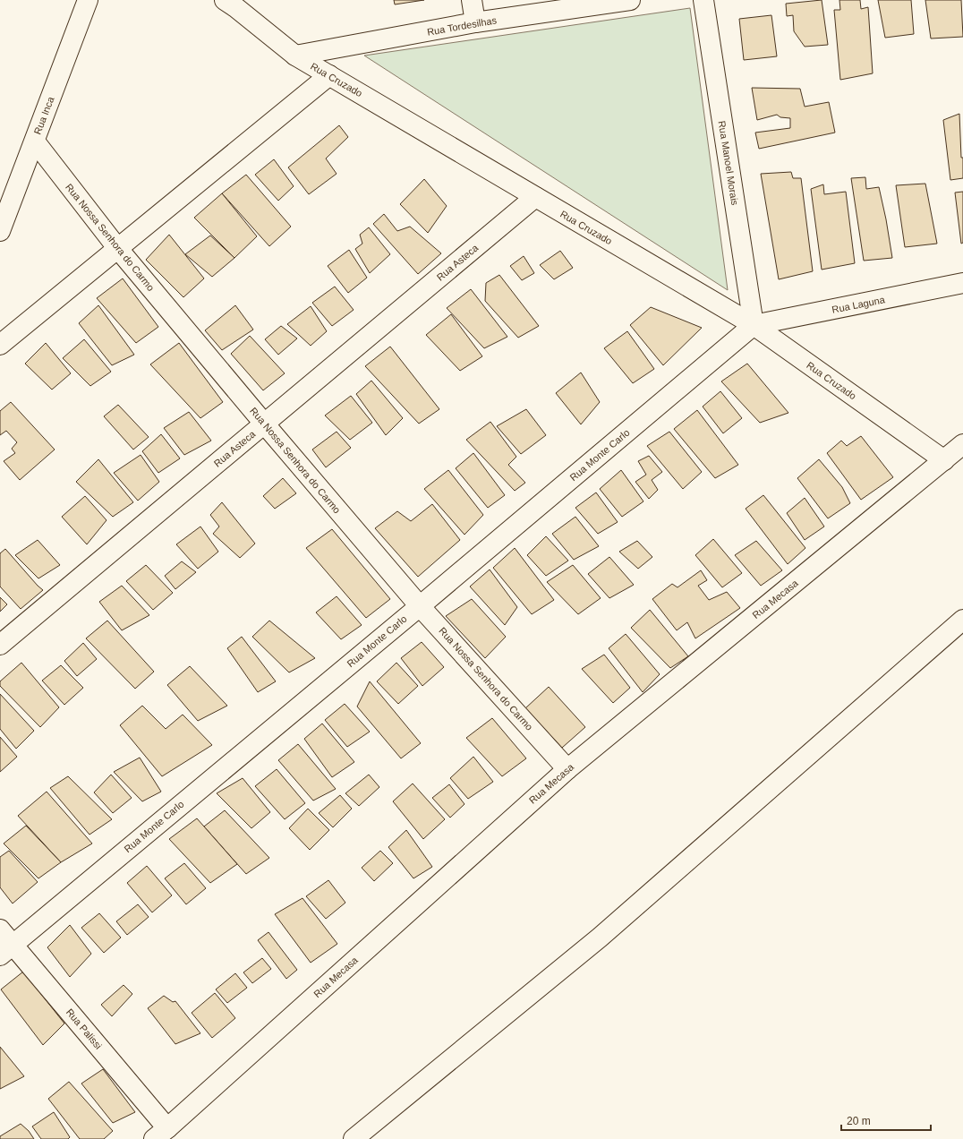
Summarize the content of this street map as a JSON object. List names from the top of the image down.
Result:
{
  "streets": {
    "street": [
      "Rua Tordesilhas",
      "Rua Cruzado",
      "Rua Inca",
      "Rua Manoel Morais",
      "Rua Nossa Senhora do Carmo",
      "Rua Asteca",
      "Rua Laguna",
      "Rua Monte Carlo",
      "Rua Mecasa",
      "Rua Palissi"
    ]
  },
  "crossings": [
    ["Rua Tordesilhas", "Rua Cruzado"],
    ["Rua Cruzado", "Rua Manoel Morais"],
    ["Rua Cruzado", "Rua Asteca"],
    ["Rua Cruzado", "Rua Laguna"],
    ["Rua Cruzado", "Rua Monte Carlo"],
    ["Rua Cruzado", "Rua Mecasa"],
    ["Rua Inca", "Rua Nossa Senhora do Carmo"],
    ["Rua Manoel Morais", "Rua Laguna"],
    ["Rua Manoel Morais", "Rua Monte Carlo"],
    ["Rua Nossa Senhora do Carmo", "Rua Asteca"],
    ["Rua Nossa Senhora do Carmo", "Rua Monte Carlo"],
    ["Rua Nossa Senhora do Carmo", "Rua Mecasa"],
    ["Rua Laguna", "Rua Monte Carlo"],
    ["Rua Monte Carlo", "Rua Palissi"],
    ["Rua Mecasa", "Rua Palissi"]
  ],
  "scale_bar": "20 m"
}
